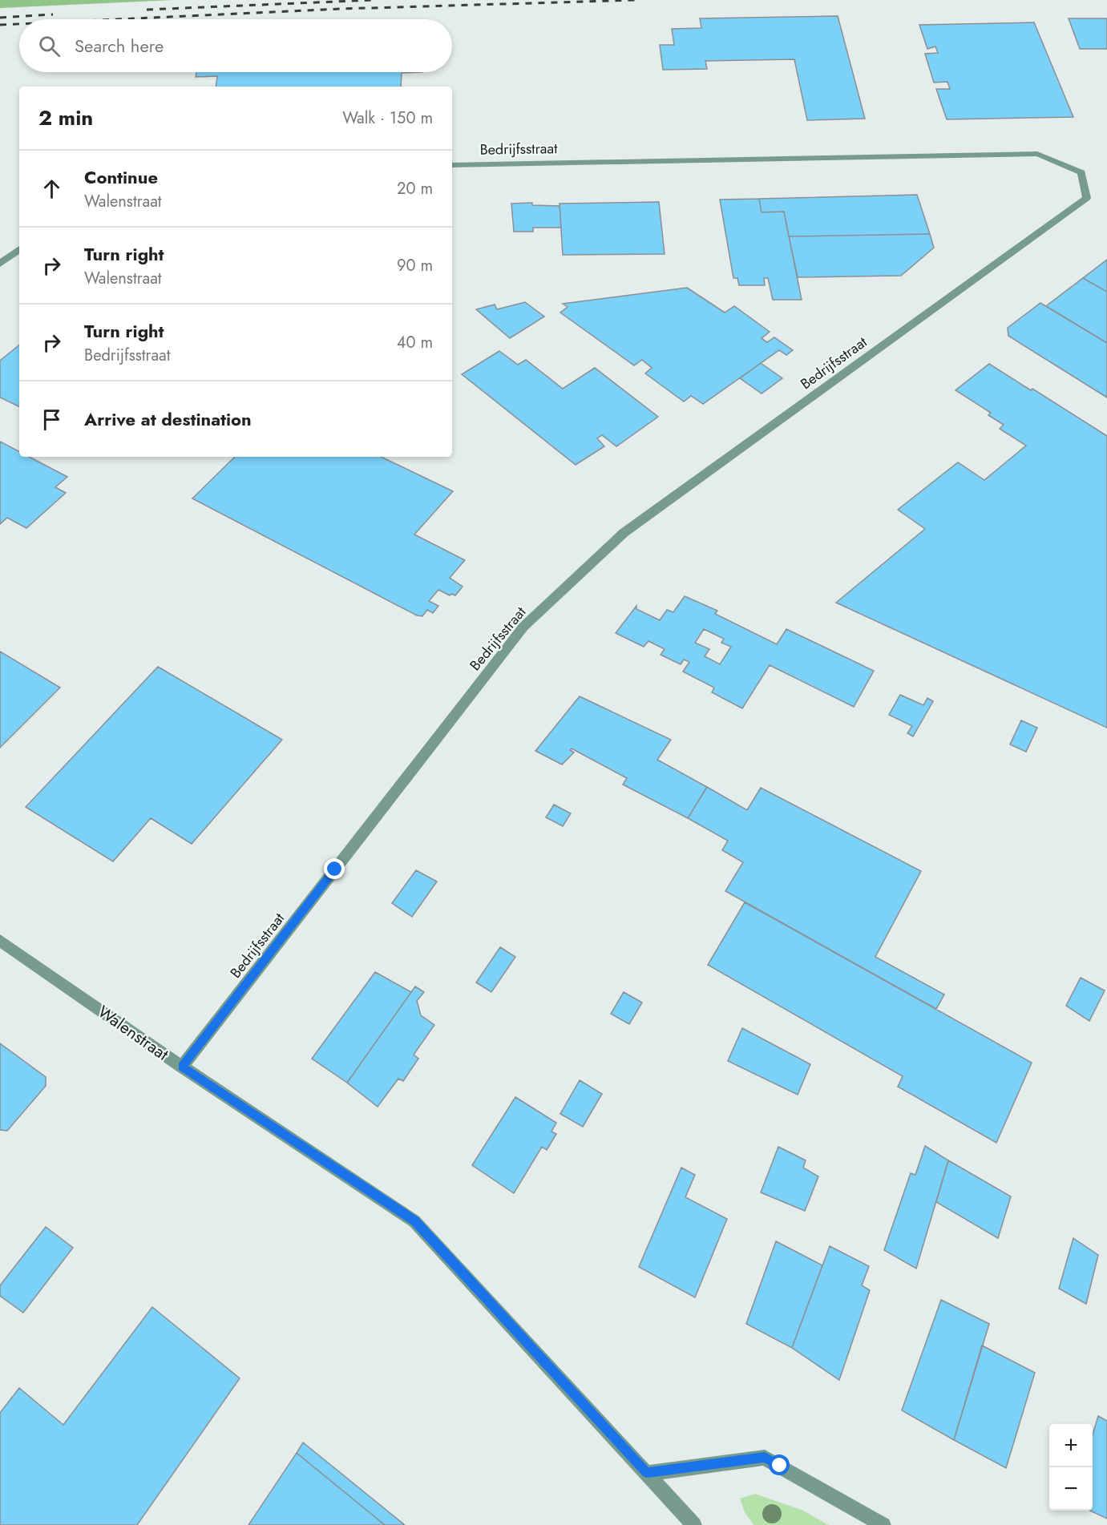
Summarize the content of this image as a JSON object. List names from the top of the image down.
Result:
{
  "streets": {
    "street": ["Bedrijfsstraat", "Walenstraat"]
  },
  "crossings": [
    ["Bedrijfsstraat", "Walenstraat"]
  ],
  "page": {
    "search": "Search here",
    "heading": ["2 min", "Walk · 150 m"],
    "list": [
      ["Continue", "Walenstraat", "20 m"],
      ["Turn right", "Walenstraat", "90 m"],
      ["Turn right", "Bedrijfsstraat", "40 m"],
      "Arrive at destination"
    ],
    "map_buttons": ["+", "−"]
  }
}
